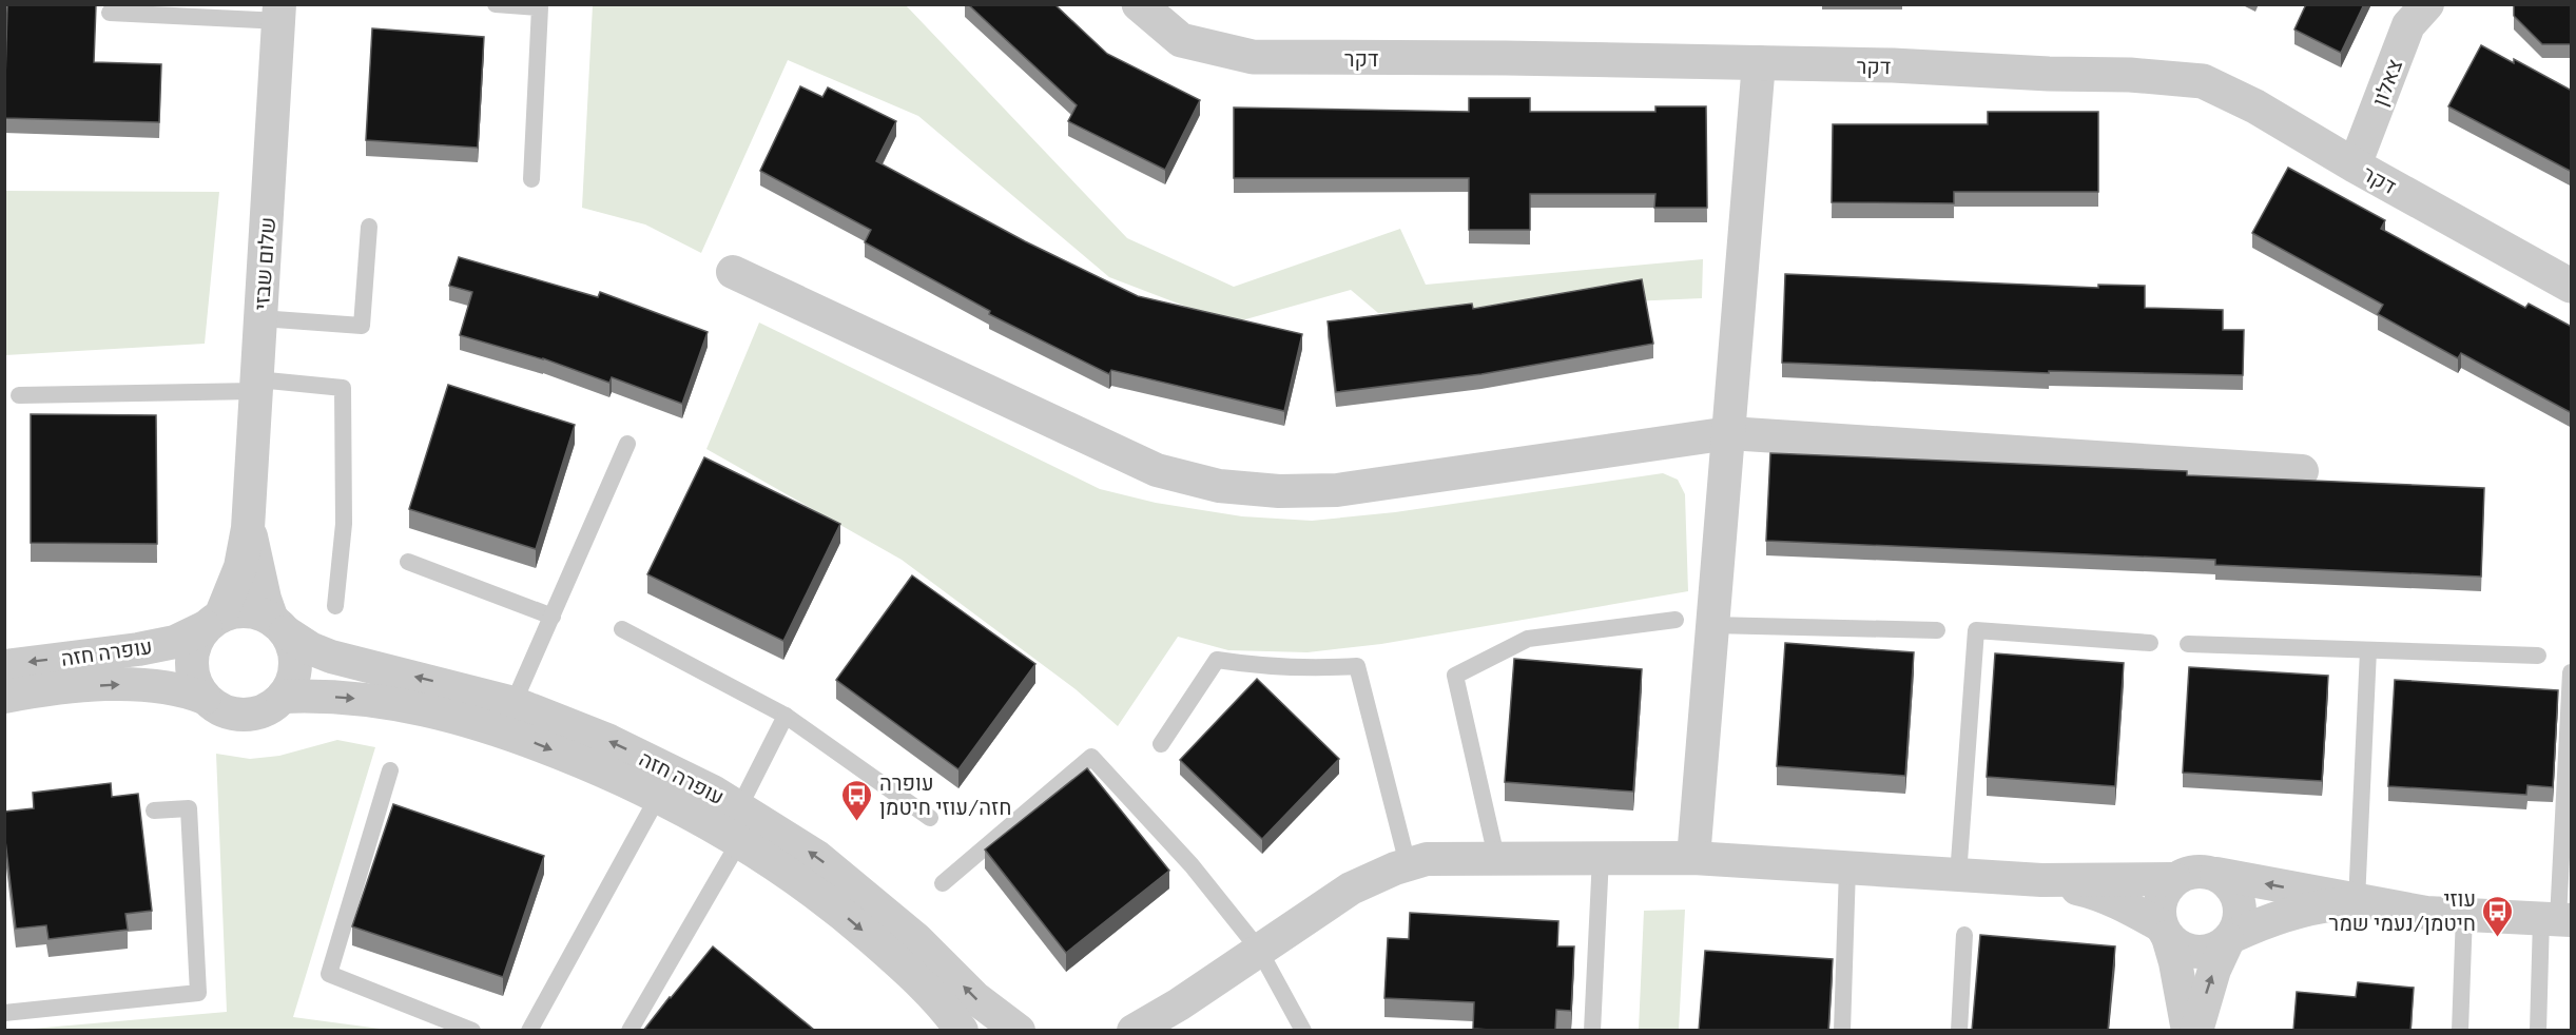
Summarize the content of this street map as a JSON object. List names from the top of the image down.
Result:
{
  "streets": {
    "street": [
      "דקר",
      "צאלון",
      "שלום שבזי",
      "עופרה חזה"
    ]
  },
  "crossings": [
    ["דקר", "צאלון"],
    ["שלום שבזי", "עופרה חזה"]
  ],
  "places": {
    "bus stop": ["עופרה חזה/עוזי חיטמן", "עוזי חיטמן/נעמי שמר"]
  }
}
